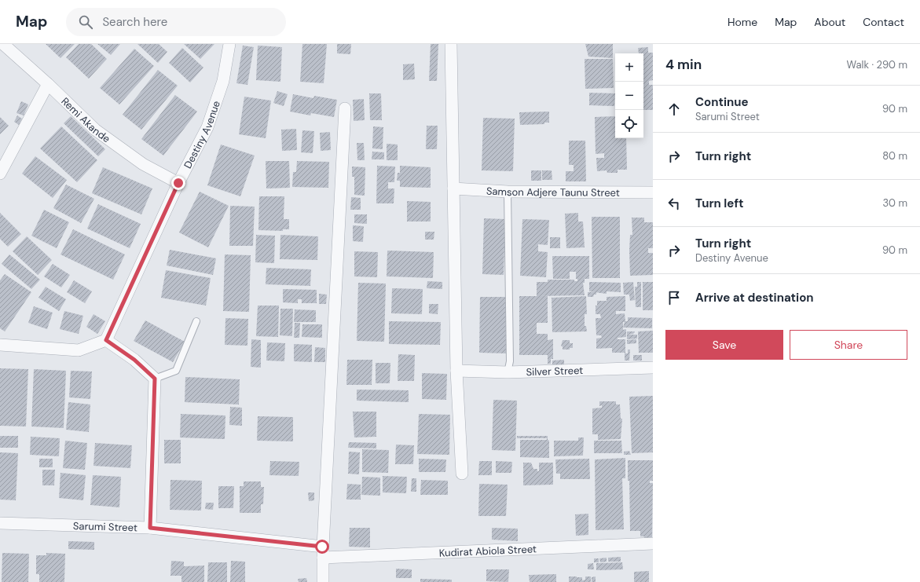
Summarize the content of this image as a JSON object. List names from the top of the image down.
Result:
{
  "streets": {
    "street": [
      "Remi Akande",
      "Destiny Avenue",
      "Samson Adjere Taunu Street",
      "Silver Street",
      "Sarumi Street",
      "Kudirat Abiola Street"
    ]
  },
  "crossings": [
    ["Remi Akande", "Destiny Avenue"],
    ["Sarumi Street", "Kudirat Abiola Street"]
  ],
  "page": {
    "header": "Map",
    "search": "Search here",
    "nav": [
      "Home",
      "Map",
      "About",
      "Contact"
    ],
    "heading": ["4 min", "Walk · 290 m"],
    "map_buttons": ["+", "−"],
    "list": [
      ["Continue", "Sarumi Street", "90 m"],
      ["Turn right", "80 m"],
      ["Turn left", "30 m"],
      ["Turn right", "Destiny Avenue", "90 m"],
      "Arrive at destination"
    ],
    "buttons": ["Save", "Share"]
  }
}
